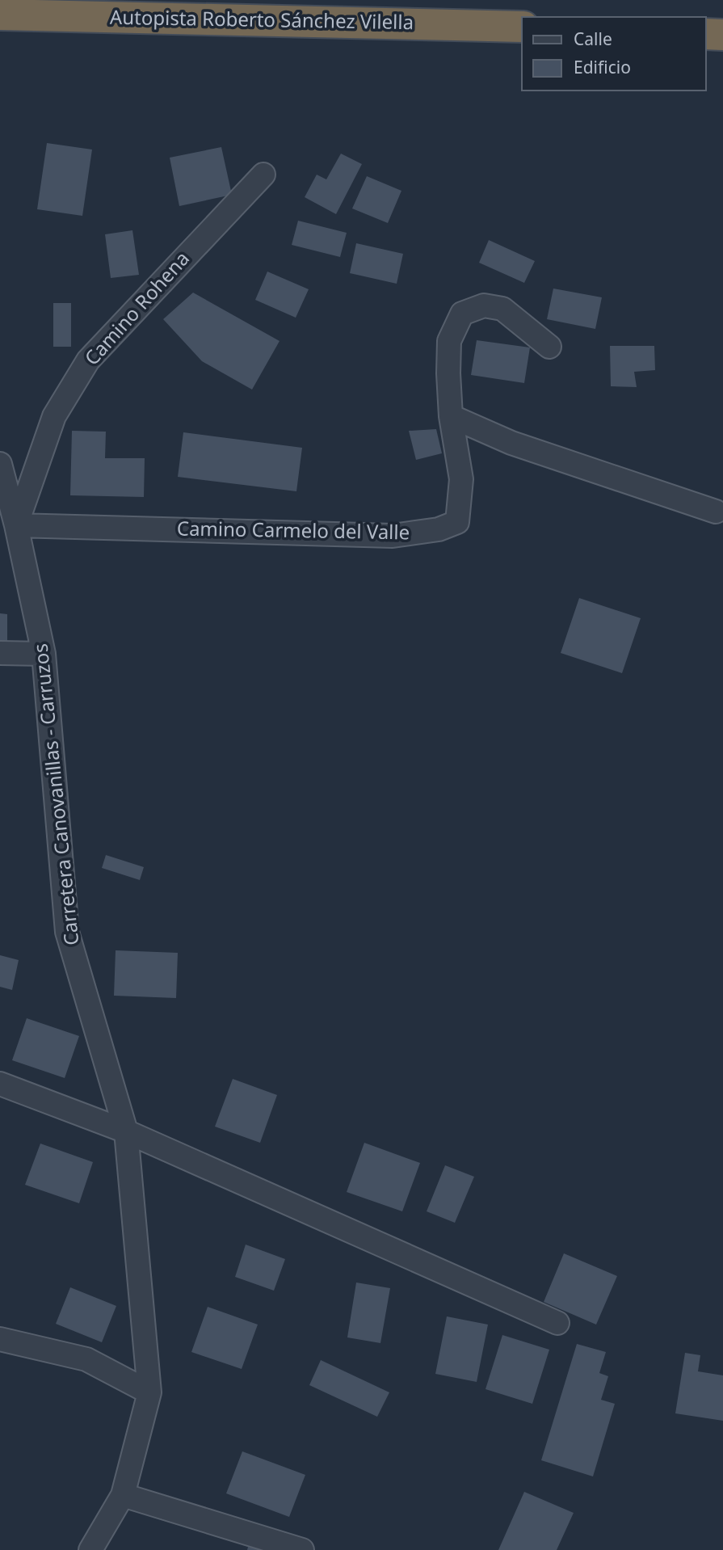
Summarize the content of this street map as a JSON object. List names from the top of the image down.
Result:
{
  "streets": {
    "highway": ["Autopista Roberto Sánchez Vilella"],
    "street": ["Camino Rohena", "Camino Carmelo del Valle", "Carretera Canovanillas - Carruzos"]
  },
  "crossings": [
    ["Camino Rohena", "Camino Carmelo del Valle"],
    ["Camino Rohena", "Carretera Canovanillas - Carruzos"],
    ["Camino Carmelo del Valle", "Carretera Canovanillas - Carruzos"]
  ],
  "legend": ["Calle", "Edificio"]
}
